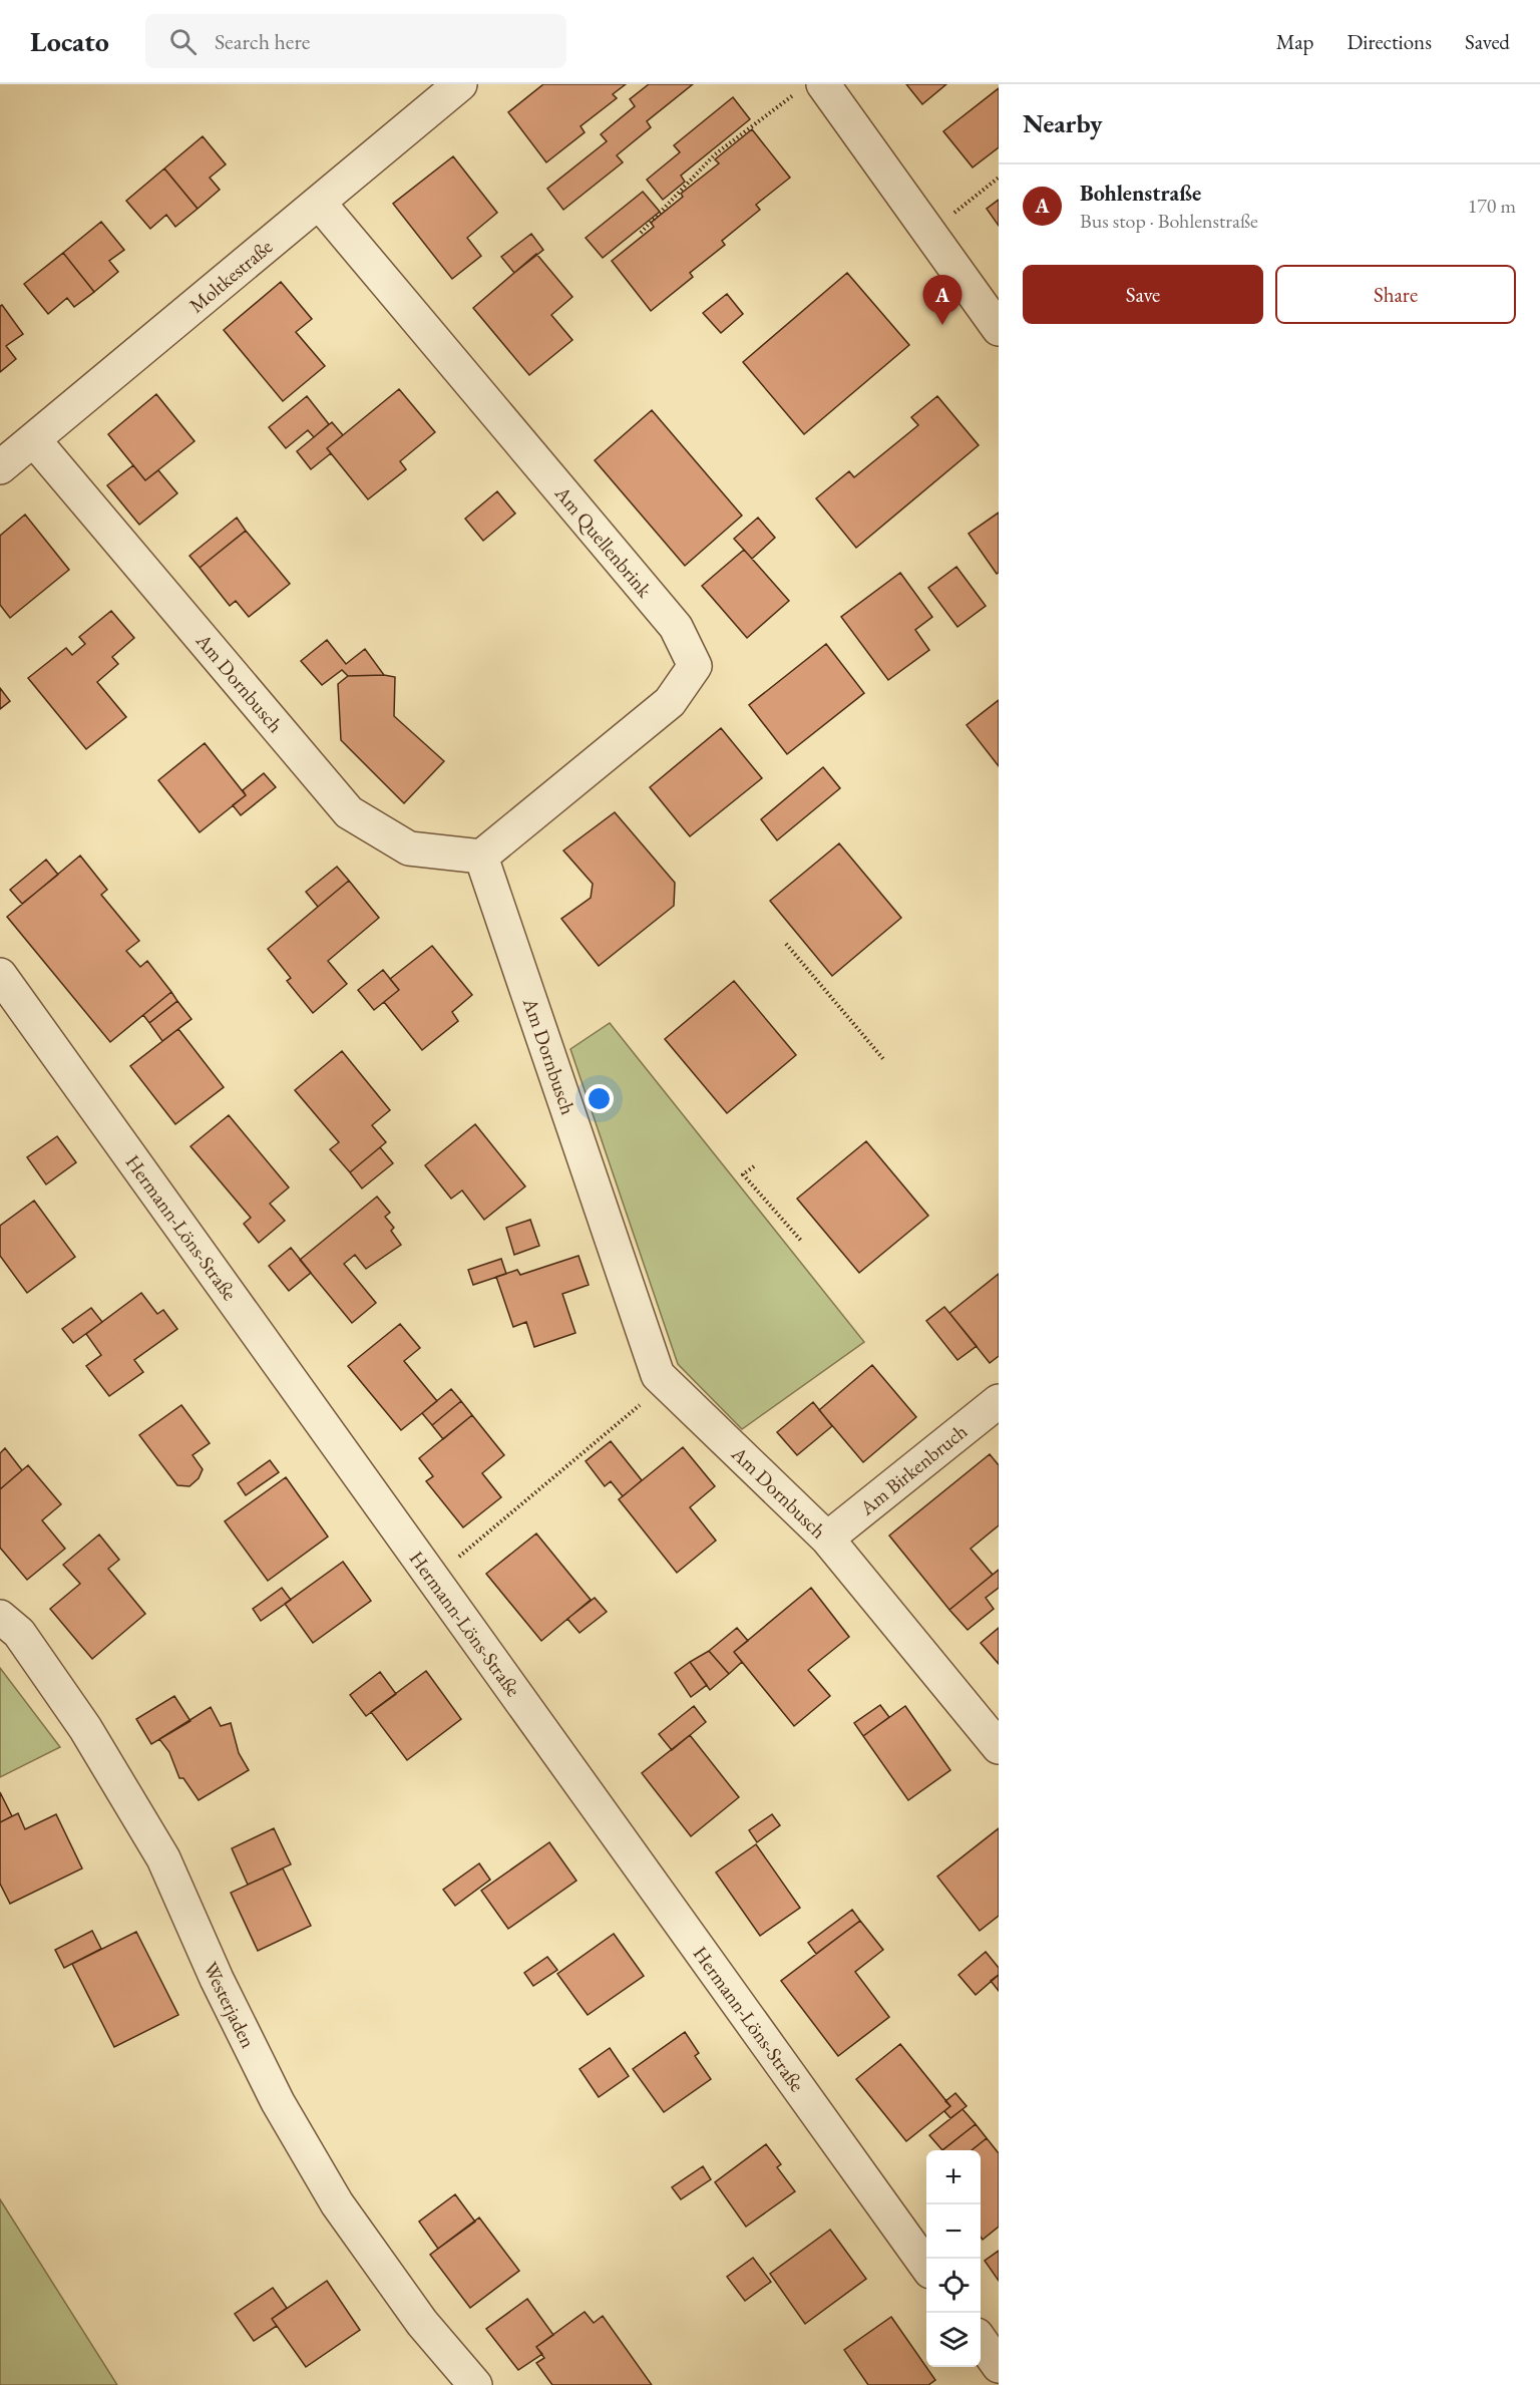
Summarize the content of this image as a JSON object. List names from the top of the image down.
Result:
{
  "streets": {
    "street": [
      "Moltkestraße",
      "Am Quellenbrink",
      "Am Dornbusch",
      "Hermann-Löns-Straße",
      "Am Birkenbruch",
      "Westerjaden"
    ]
  },
  "crossings": [
    ["Moltkestraße", "Am Quellenbrink"],
    ["Moltkestraße", "Am Dornbusch"],
    ["Am Quellenbrink", "Am Dornbusch"],
    ["Am Dornbusch", "Am Birkenbruch"]
  ],
  "page": {
    "header": "Locato",
    "search": "Search here",
    "nav": ["Map", "Directions", "Saved"],
    "heading": "Nearby",
    "list": [
      {
        "mark": "A",
        "name": "Bohlenstraße",
        "note": "Bus stop · Bohlenstraße",
        "value": "170 m"
      }
    ],
    "buttons": ["Save", "Share"],
    "pins": "A",
    "map_buttons": ["+", "−"]
  }
}
